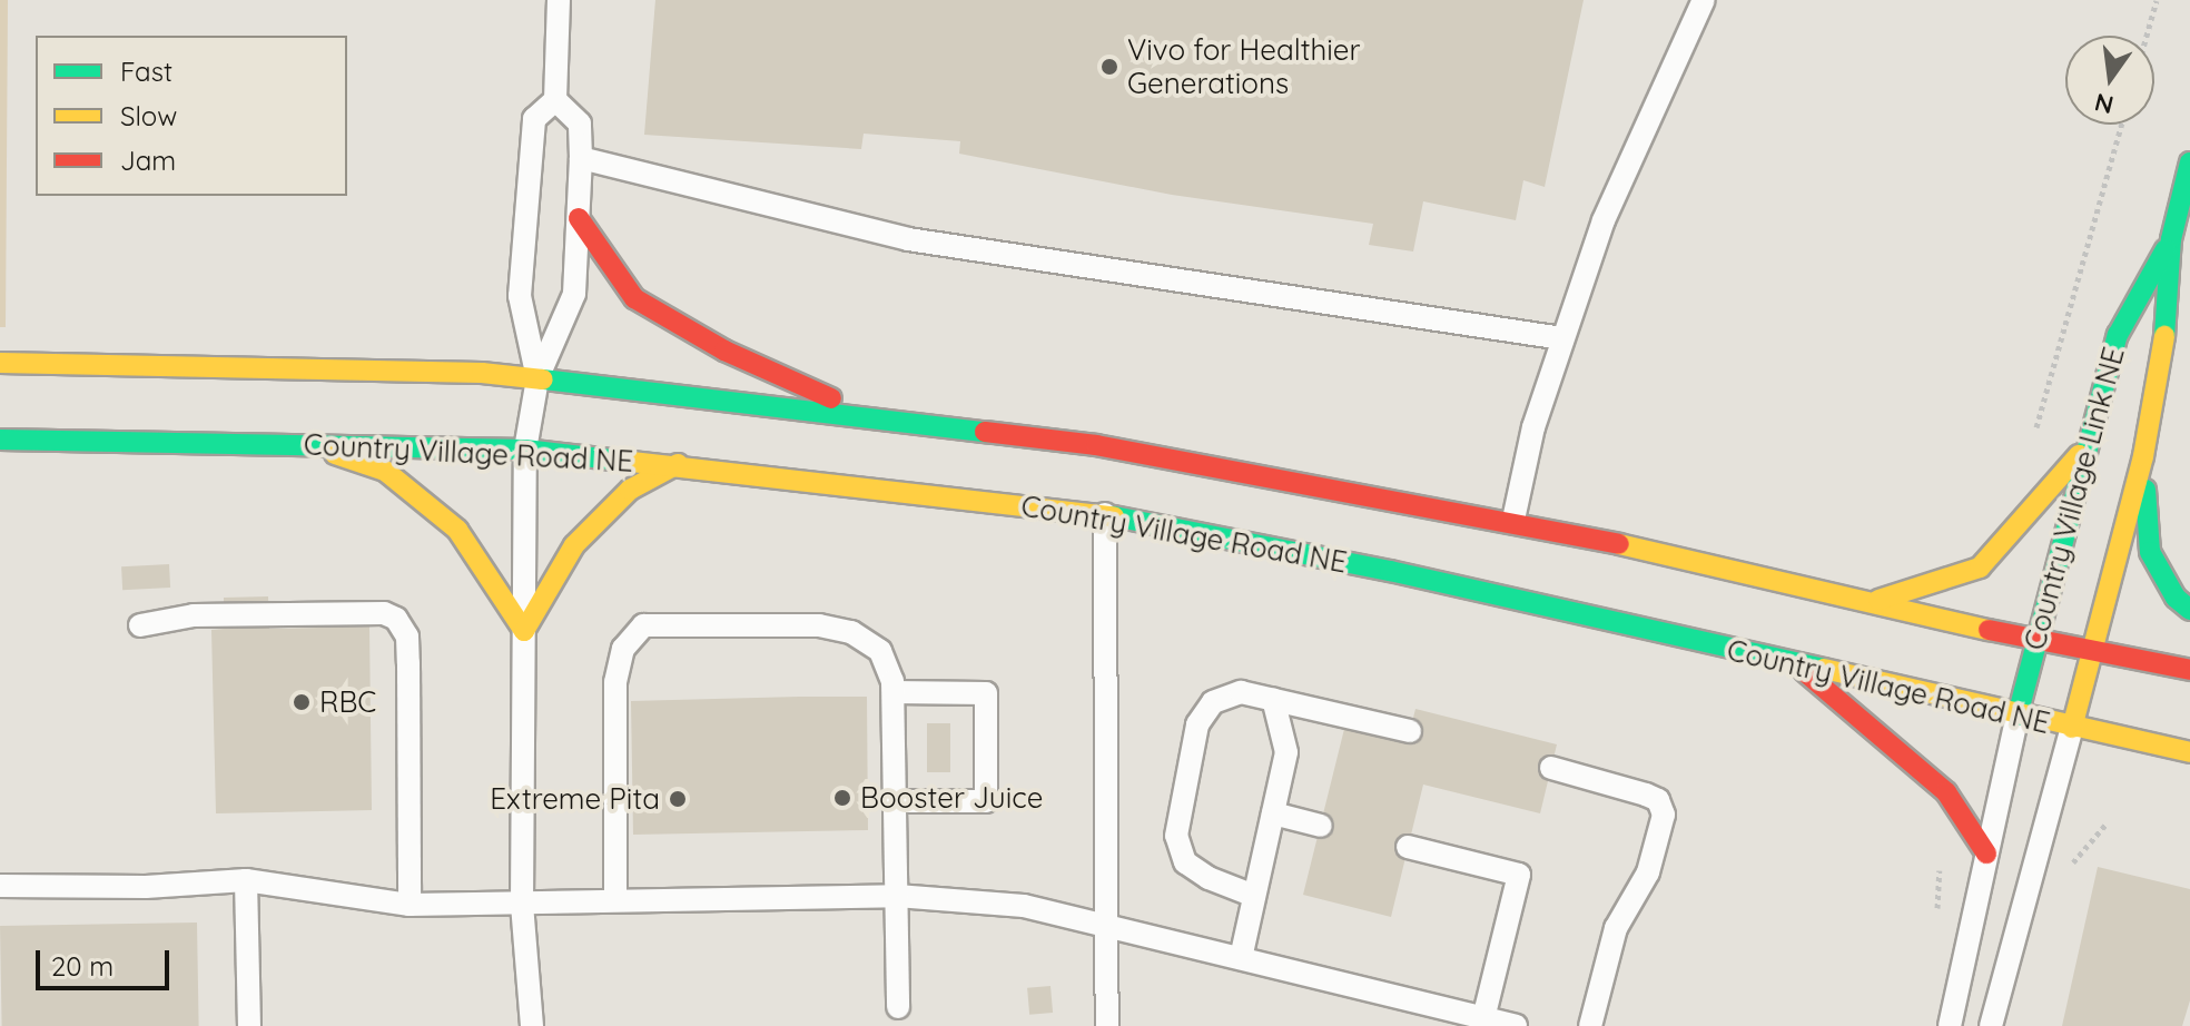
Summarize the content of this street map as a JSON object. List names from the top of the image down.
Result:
{
  "streets": {
    "street": ["Country Village Road NE", "Country Village Link NE"]
  },
  "crossings": [
    ["Country Village Road NE", "Country Village Link NE"]
  ],
  "places": [
    "Vivo for Healthier Generations",
    "RBC",
    "Booster Juice",
    "Extreme Pita"
  ],
  "legend": ["Fast", "Slow", "Jam"],
  "scale_bar": "20 m",
  "north": "bottom"
}
